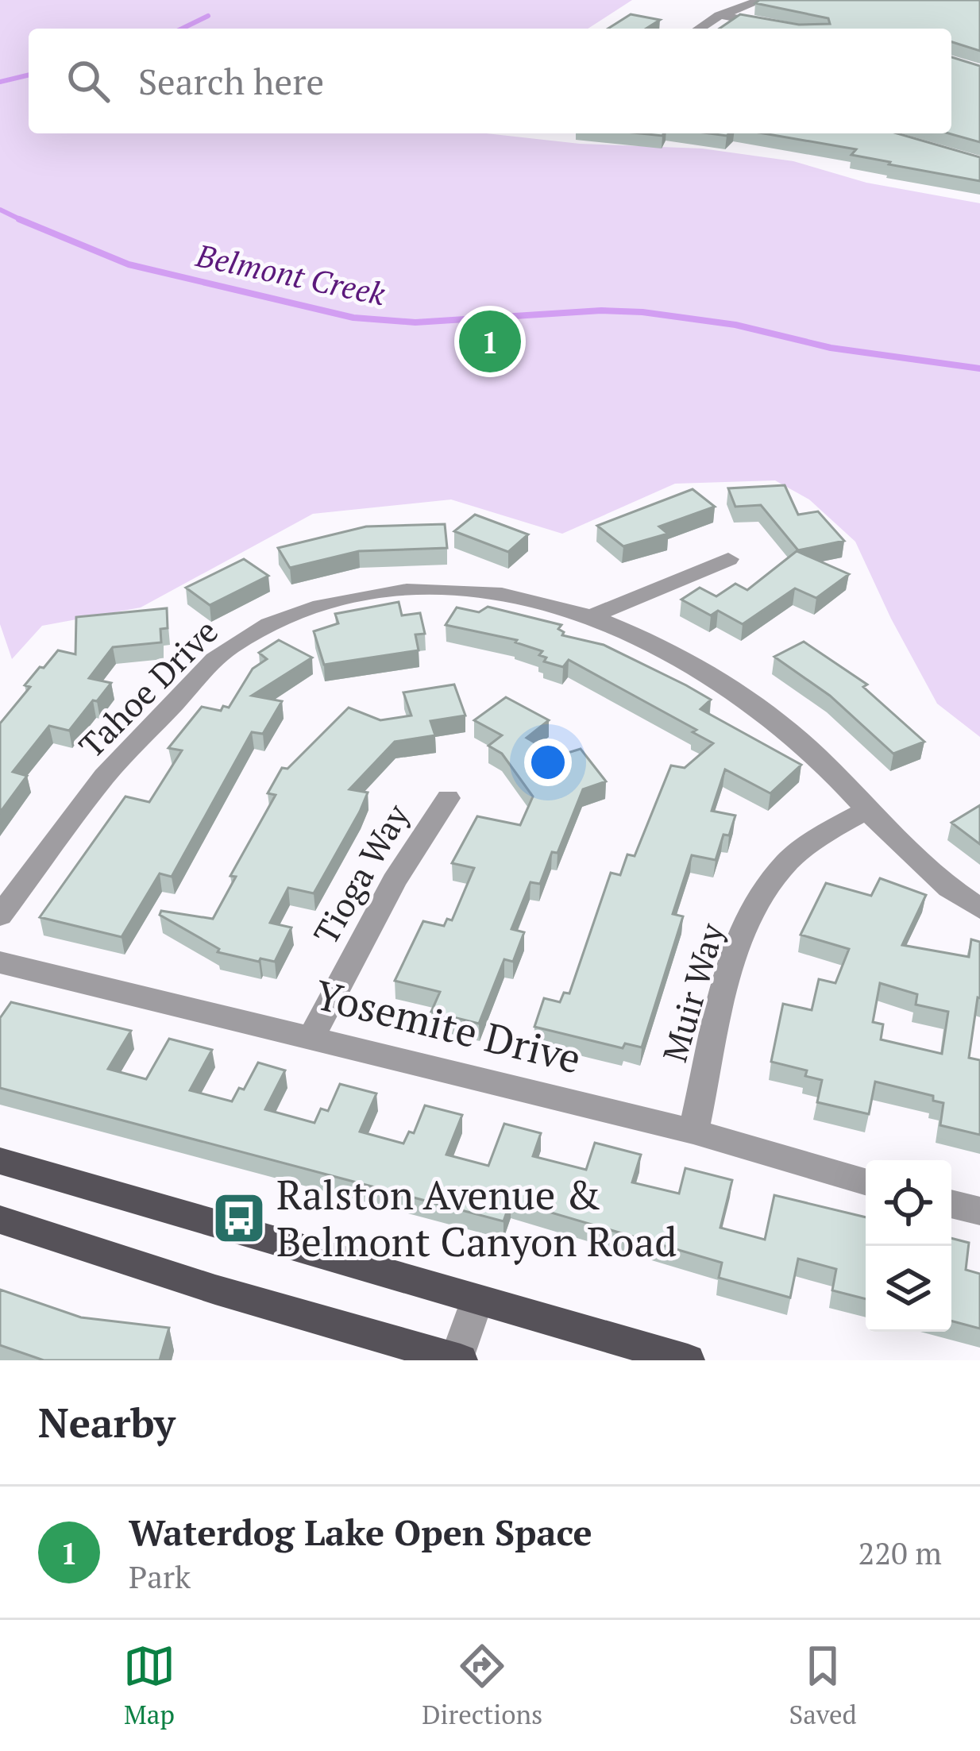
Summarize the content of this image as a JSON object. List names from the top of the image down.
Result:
{
  "streets": {
    "street": [
      "Tahoe Drive",
      "Tioga Way",
      "Muir Way",
      "Yosemite Drive"
    ]
  },
  "crossings": [
    ["Tahoe Drive", "Muir Way"],
    ["Tioga Way", "Yosemite Drive"],
    ["Muir Way", "Yosemite Drive"]
  ],
  "water": ["Belmont Creek"],
  "places": {
    "bus stop": ["Ralston Avenue & Belmont Canyon Road"]
  },
  "page": {
    "search": "Search here",
    "pins": "1",
    "heading": "Nearby",
    "list": [
      {
        "mark": "1",
        "name": "Waterdog Lake Open Space",
        "note": "Park",
        "value": "220 m"
      }
    ],
    "nav": ["Map", "Directions", "Saved"]
  }
}
